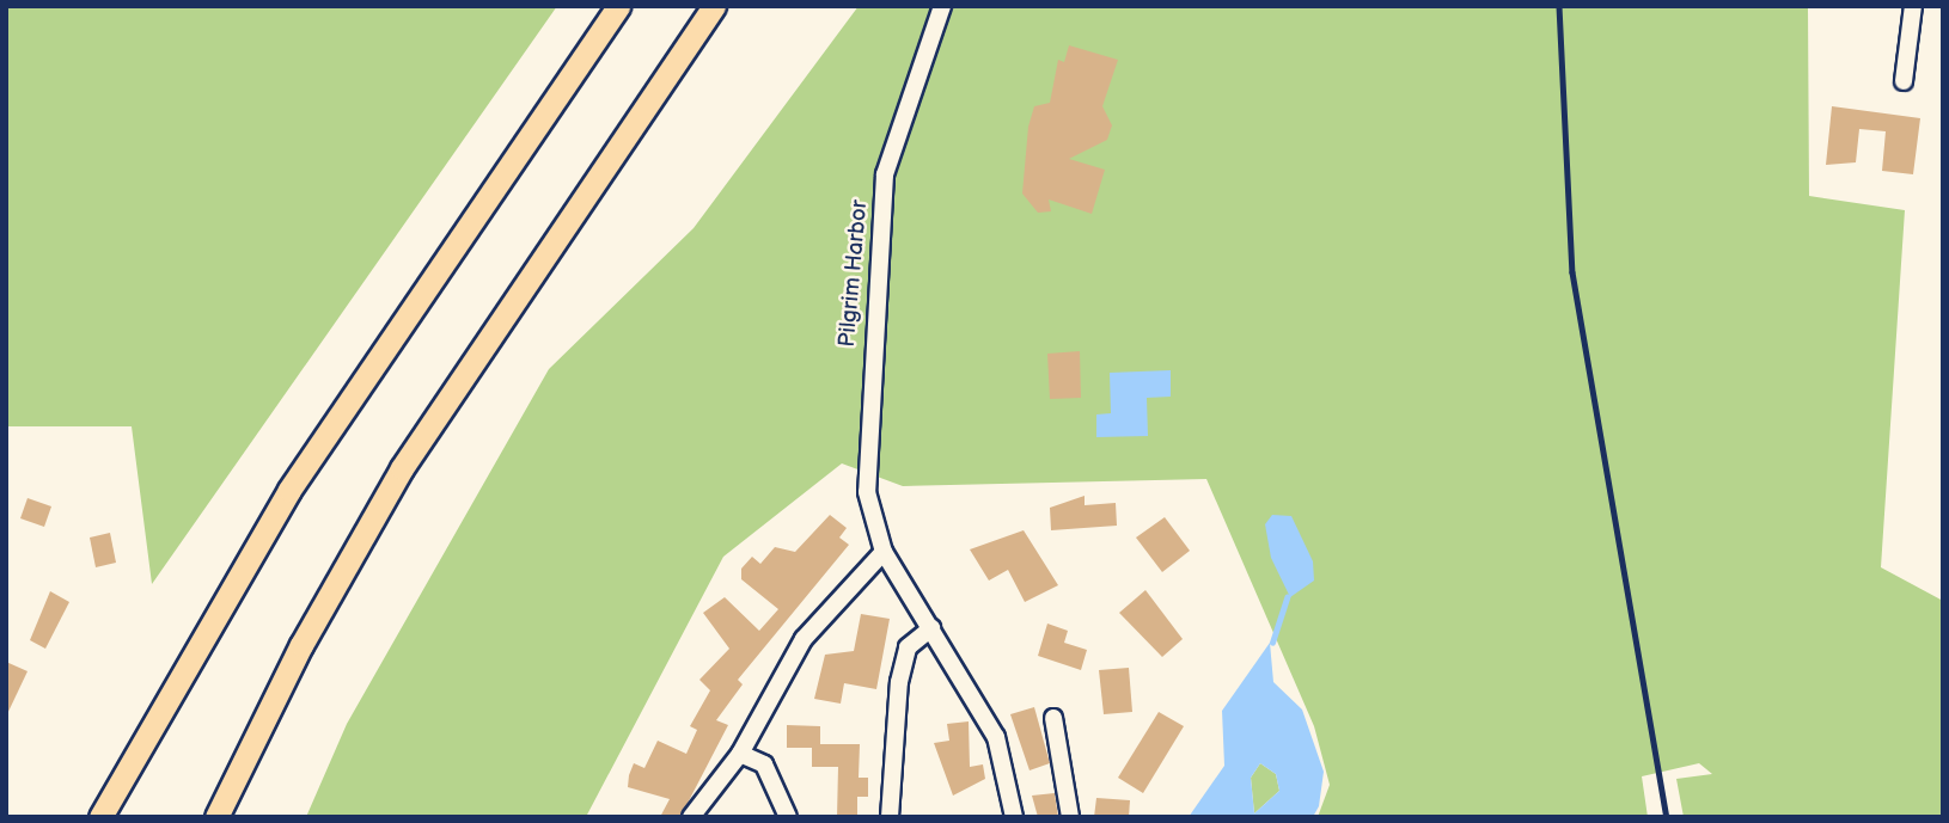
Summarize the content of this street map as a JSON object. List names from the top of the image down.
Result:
{
  "streets": {
    "street": ["Pilgrim Harbor"]
  }
}
